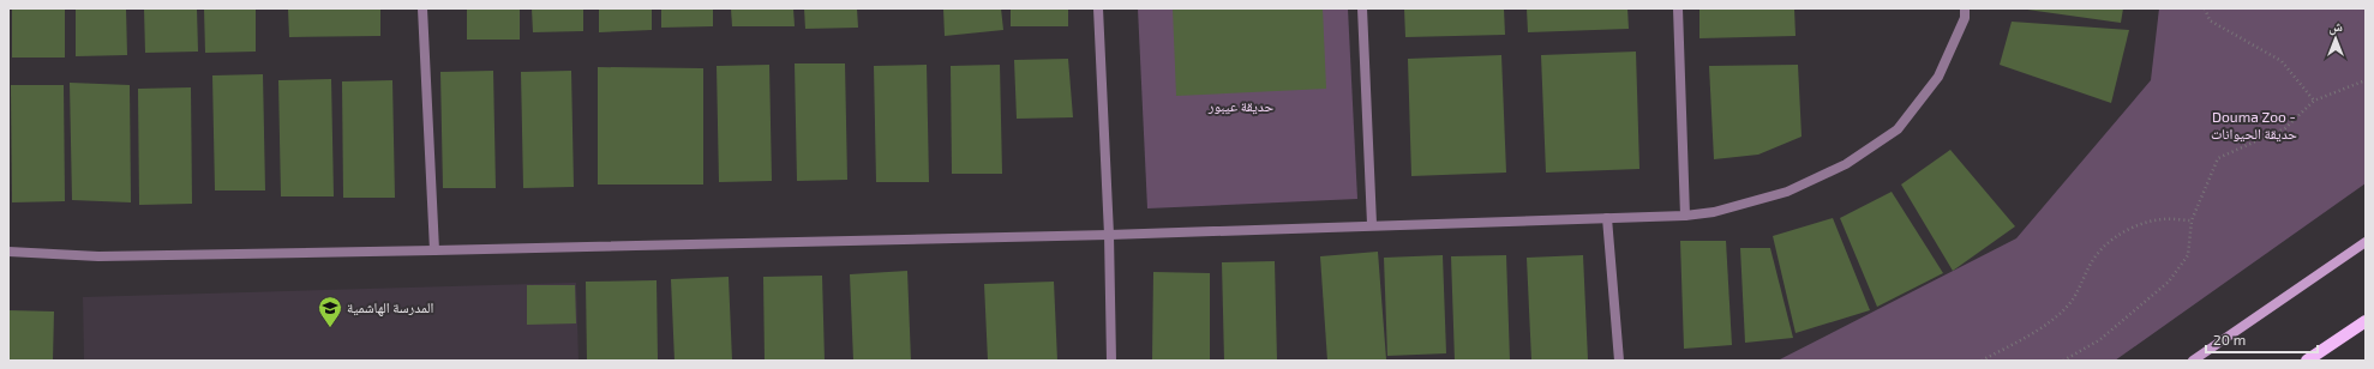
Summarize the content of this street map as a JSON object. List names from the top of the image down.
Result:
{
  "parks": ["حديقة عيبور", "Douma Zoo - حديقة الحيوانات"],
  "places": {
    "school or university": ["المدرسة الهاشمية"]
  },
  "scale_bar": "20 m",
  "north": "top"
}
